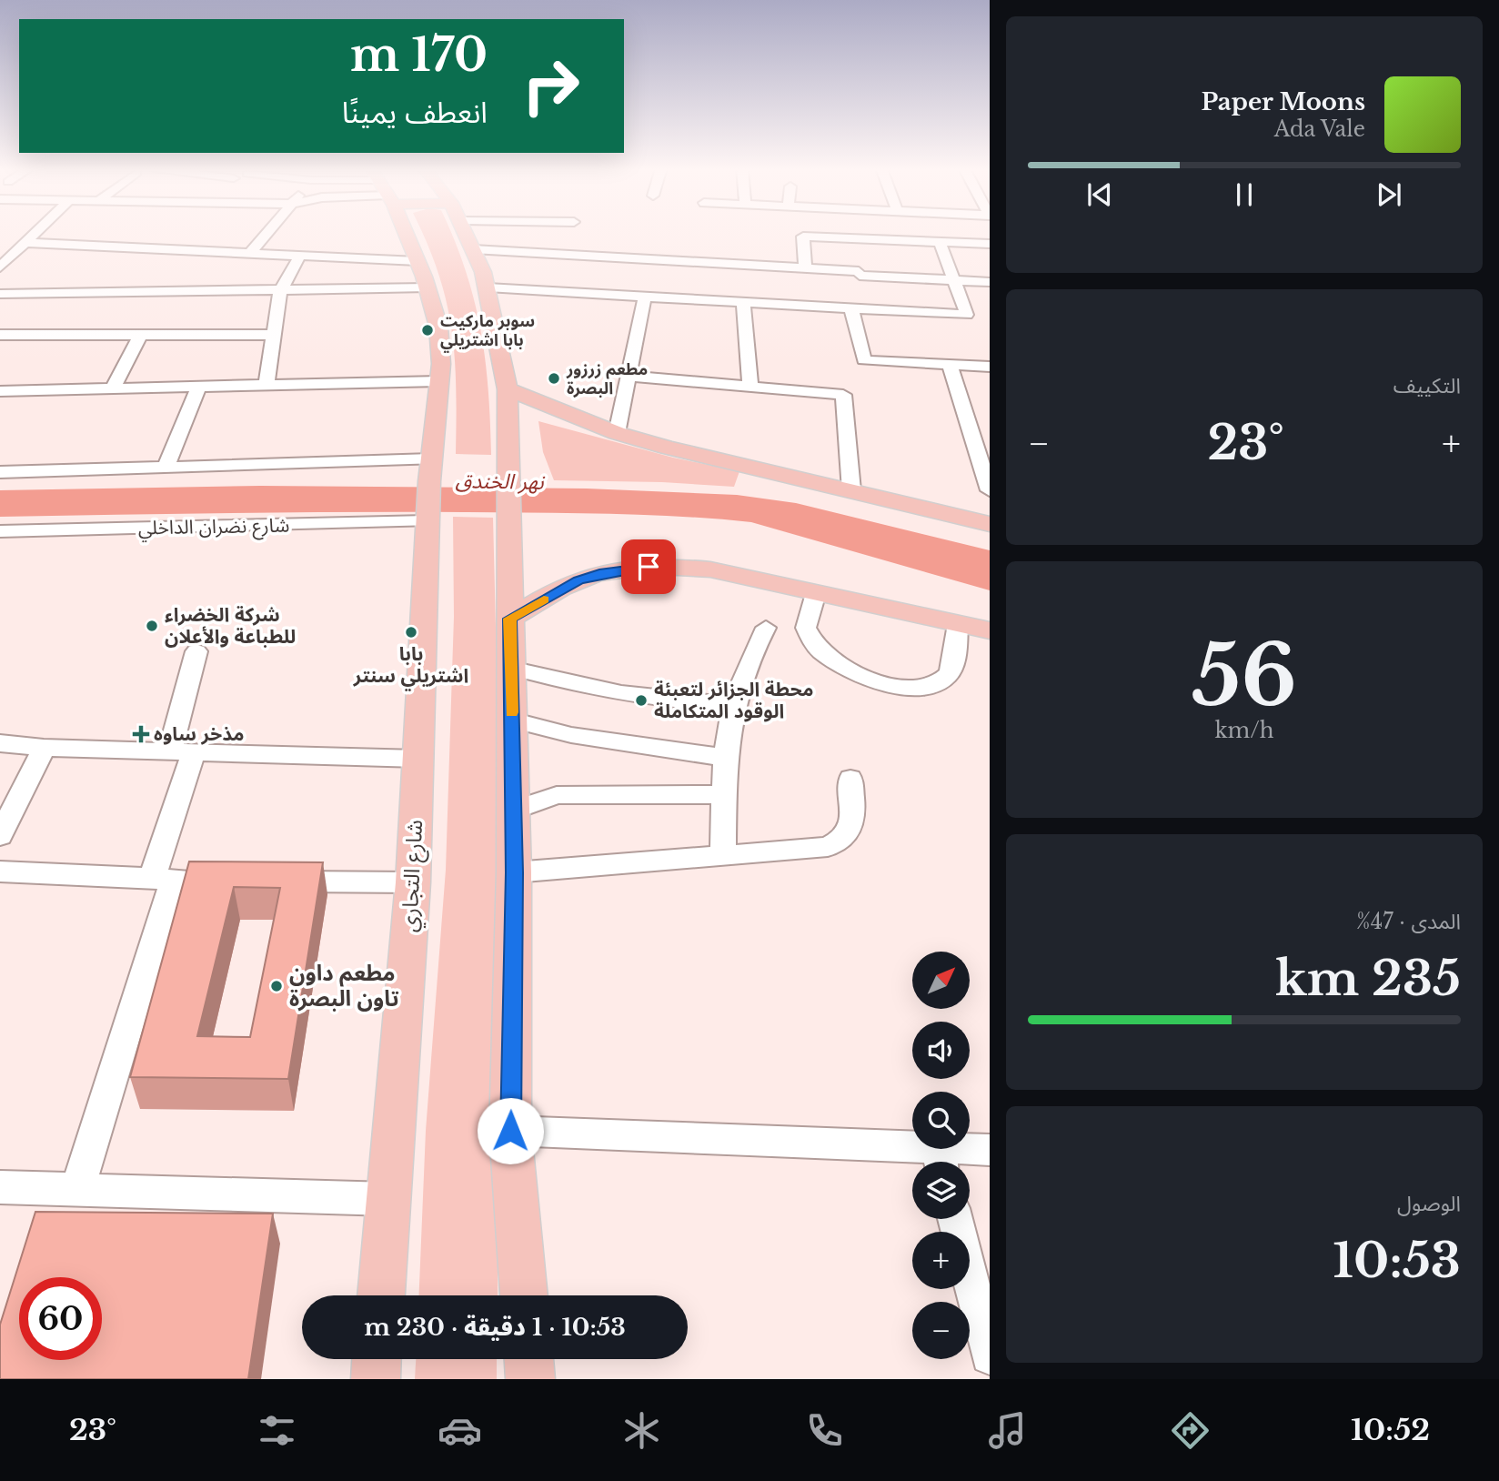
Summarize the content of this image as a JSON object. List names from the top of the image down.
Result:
{
  "streets": {
    "main road": ["شارع التجاري"],
    "street": ["شارع نضران الداخلي"]
  },
  "crossings": [
    ["شارع نضران الداخلي", "شارع التجاري"]
  ],
  "water": ["نهر الخندق"],
  "places": {
    "other": [
      "سوبر ماركيت بابا اشتريلي",
      "مطعم زرزور البصرة",
      "شركة الخضراء للطباعة والأعلان",
      "بابا اشتريلي سنتر",
      "محطة الجزائر لتعبئة الوقود المتكاملة",
      "مطعم داون تاون البصرة"
    ],
    "health": ["مذخر ساوه"]
  },
  "north": "top right",
  "page": {
    "turn": ["170 m", "انعطف يمينًا"],
    "song": ["Paper Moons", "Ada Vale"],
    "tile": [
      "التكييف",
      ["56", "km/h"],
      ["المدى · 47%", "235 km"],
      ["الوصول", "10:53"]
    ],
    "heat": ["−", "23°", "+"],
    "map_buttons": ["+", "−"],
    "limit": "60",
    "trip": "10:53 · 1 دقيقة · 230 m",
    "tabs": ["10:52", "23°"]
  }
}
